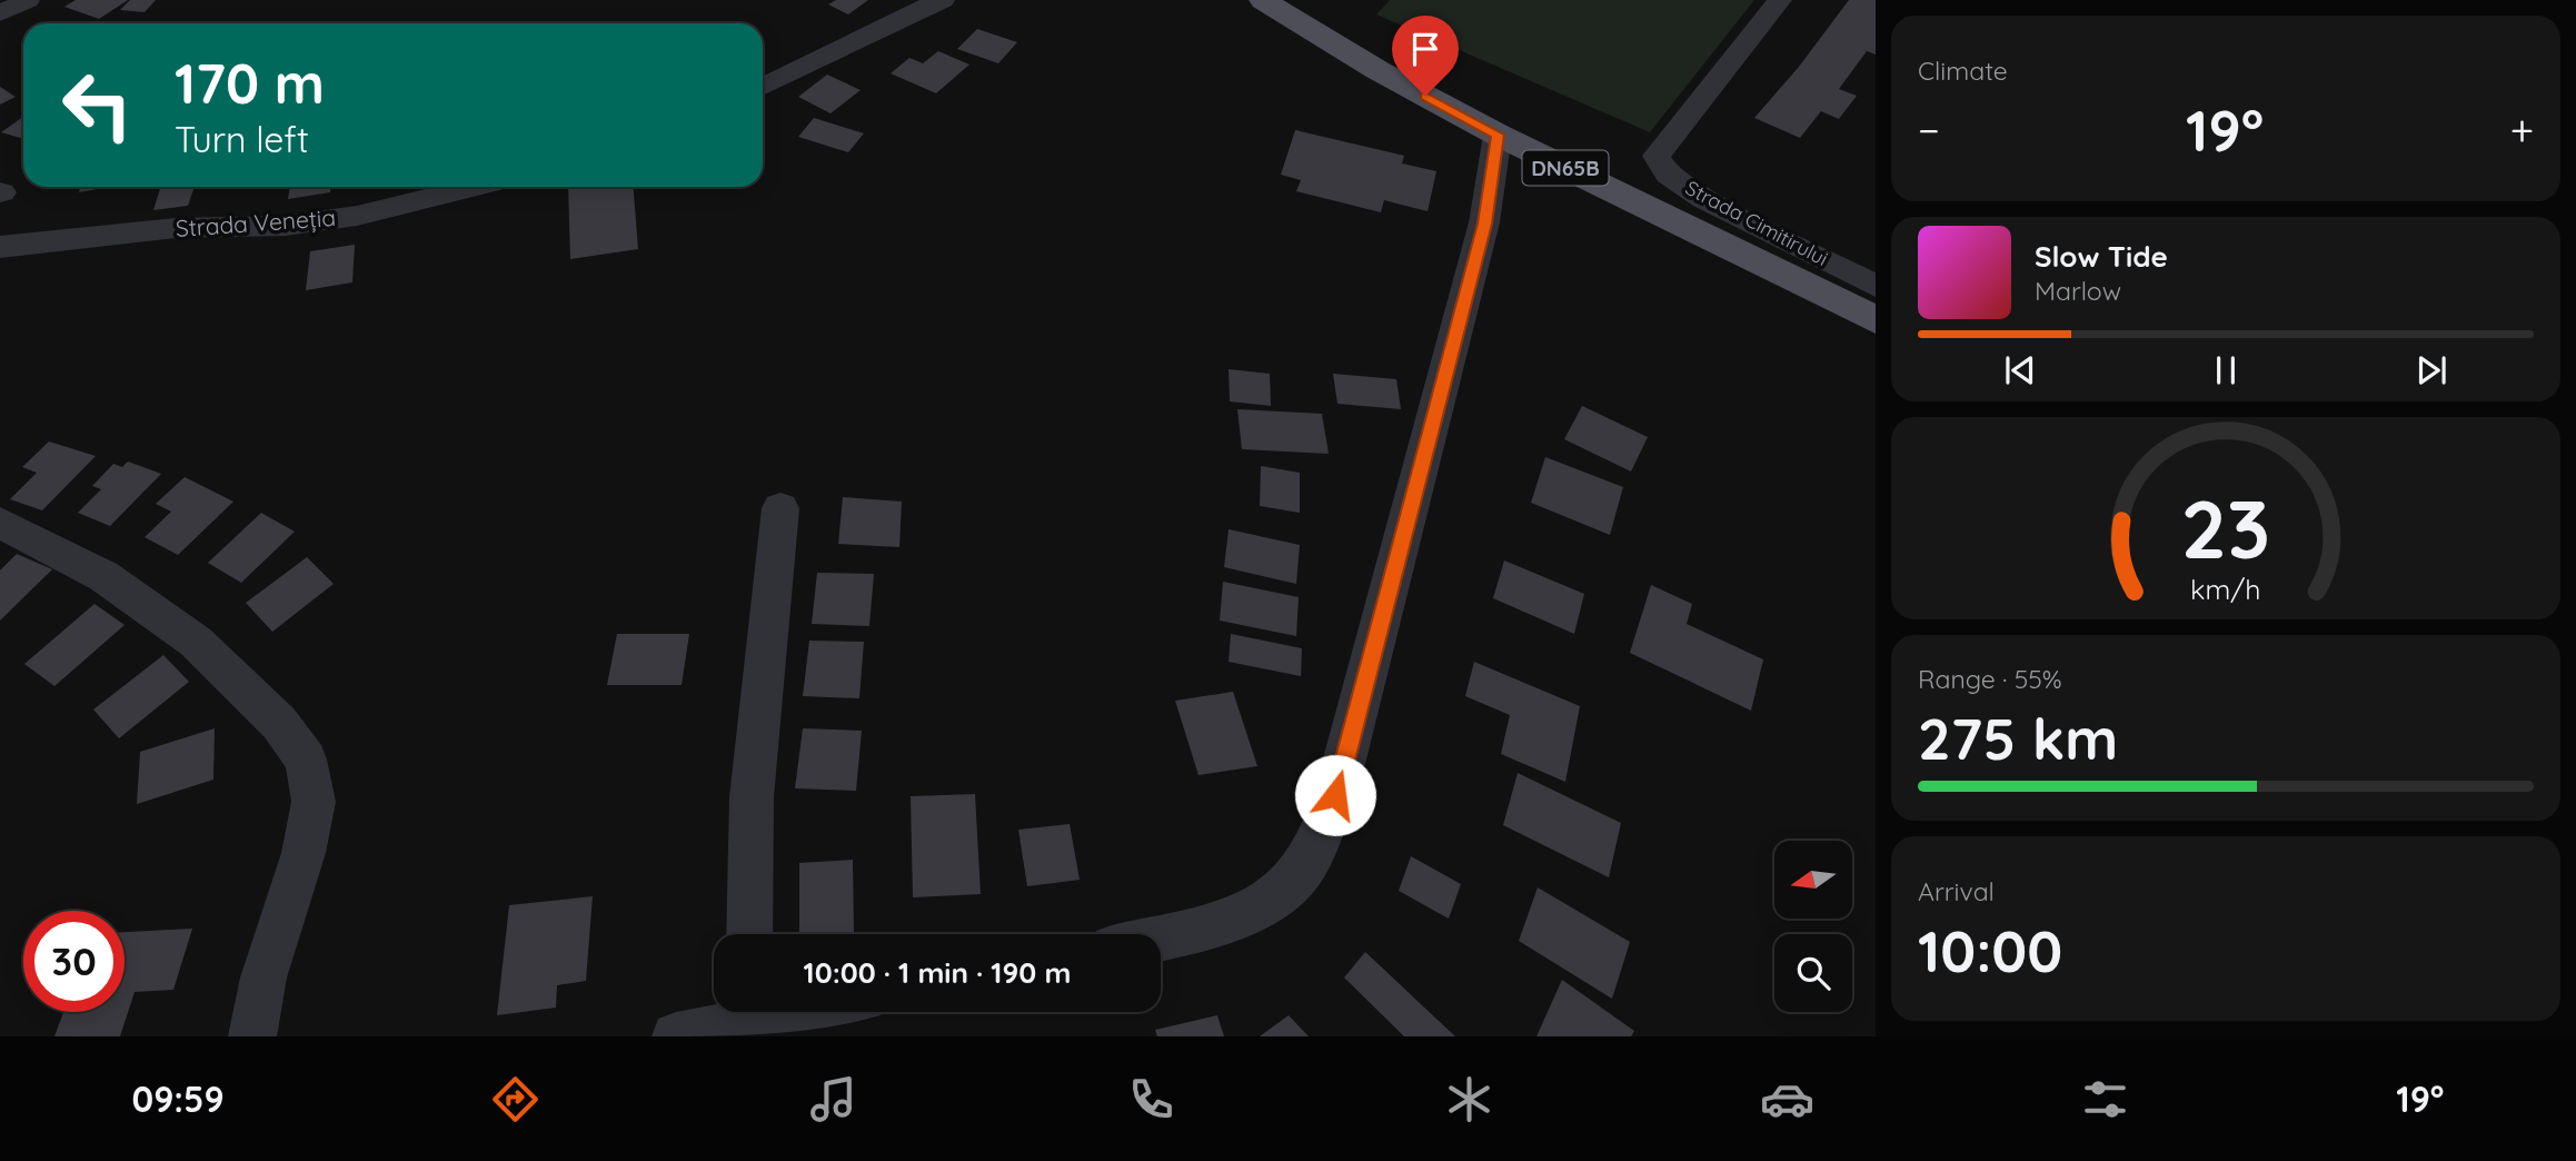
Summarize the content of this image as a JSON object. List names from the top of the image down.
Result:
{
  "streets": {
    "main road": ["DN65B"],
    "street": ["Strada Veneția", "Strada Cimitirului"]
  },
  "north": "left",
  "page": {
    "tile": [
      "Climate",
      ["Range · 55%", "275 km"],
      ["Arrival", "10:00"]
    ],
    "turn": ["170 m", "Turn left"],
    "heat": ["−", "19°", "+"],
    "song": ["Slow Tide", "Marlow"],
    "limit": "30",
    "trip": "10:00 · 1 min · 190 m",
    "tabs": ["09:59", "19°"],
    "gauge": ["23", "km/h"]
  }
}
